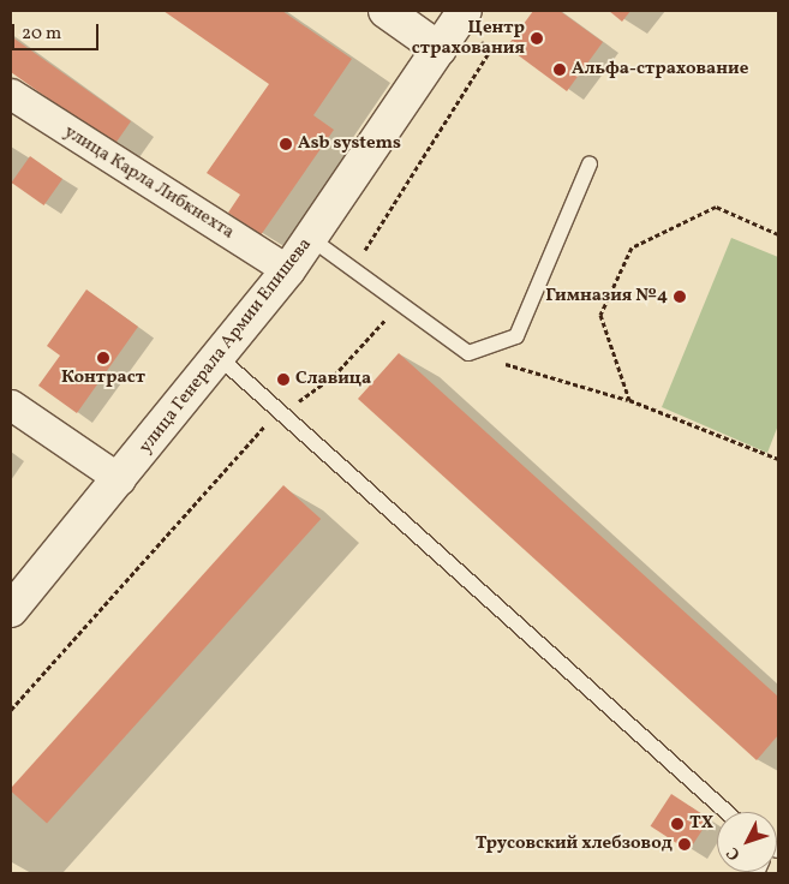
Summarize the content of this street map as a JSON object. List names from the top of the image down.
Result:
{
  "streets": {
    "main road": ["улица Генерала Армии Епишева"],
    "street": ["улица Карла Либкнехта"]
  },
  "crossings": [
    ["улица Карла Либкнехта", "улица Генерала Армии Епишева"]
  ],
  "places": [
    "Центр страхования",
    "Альфа-страхование",
    "Asb systems",
    "Гимназия №4",
    "Контраст",
    "Славица",
    "ТХ",
    "Трусовский хлебзовод"
  ],
  "scale_bar": "20 m",
  "north": "bottom left"
}
